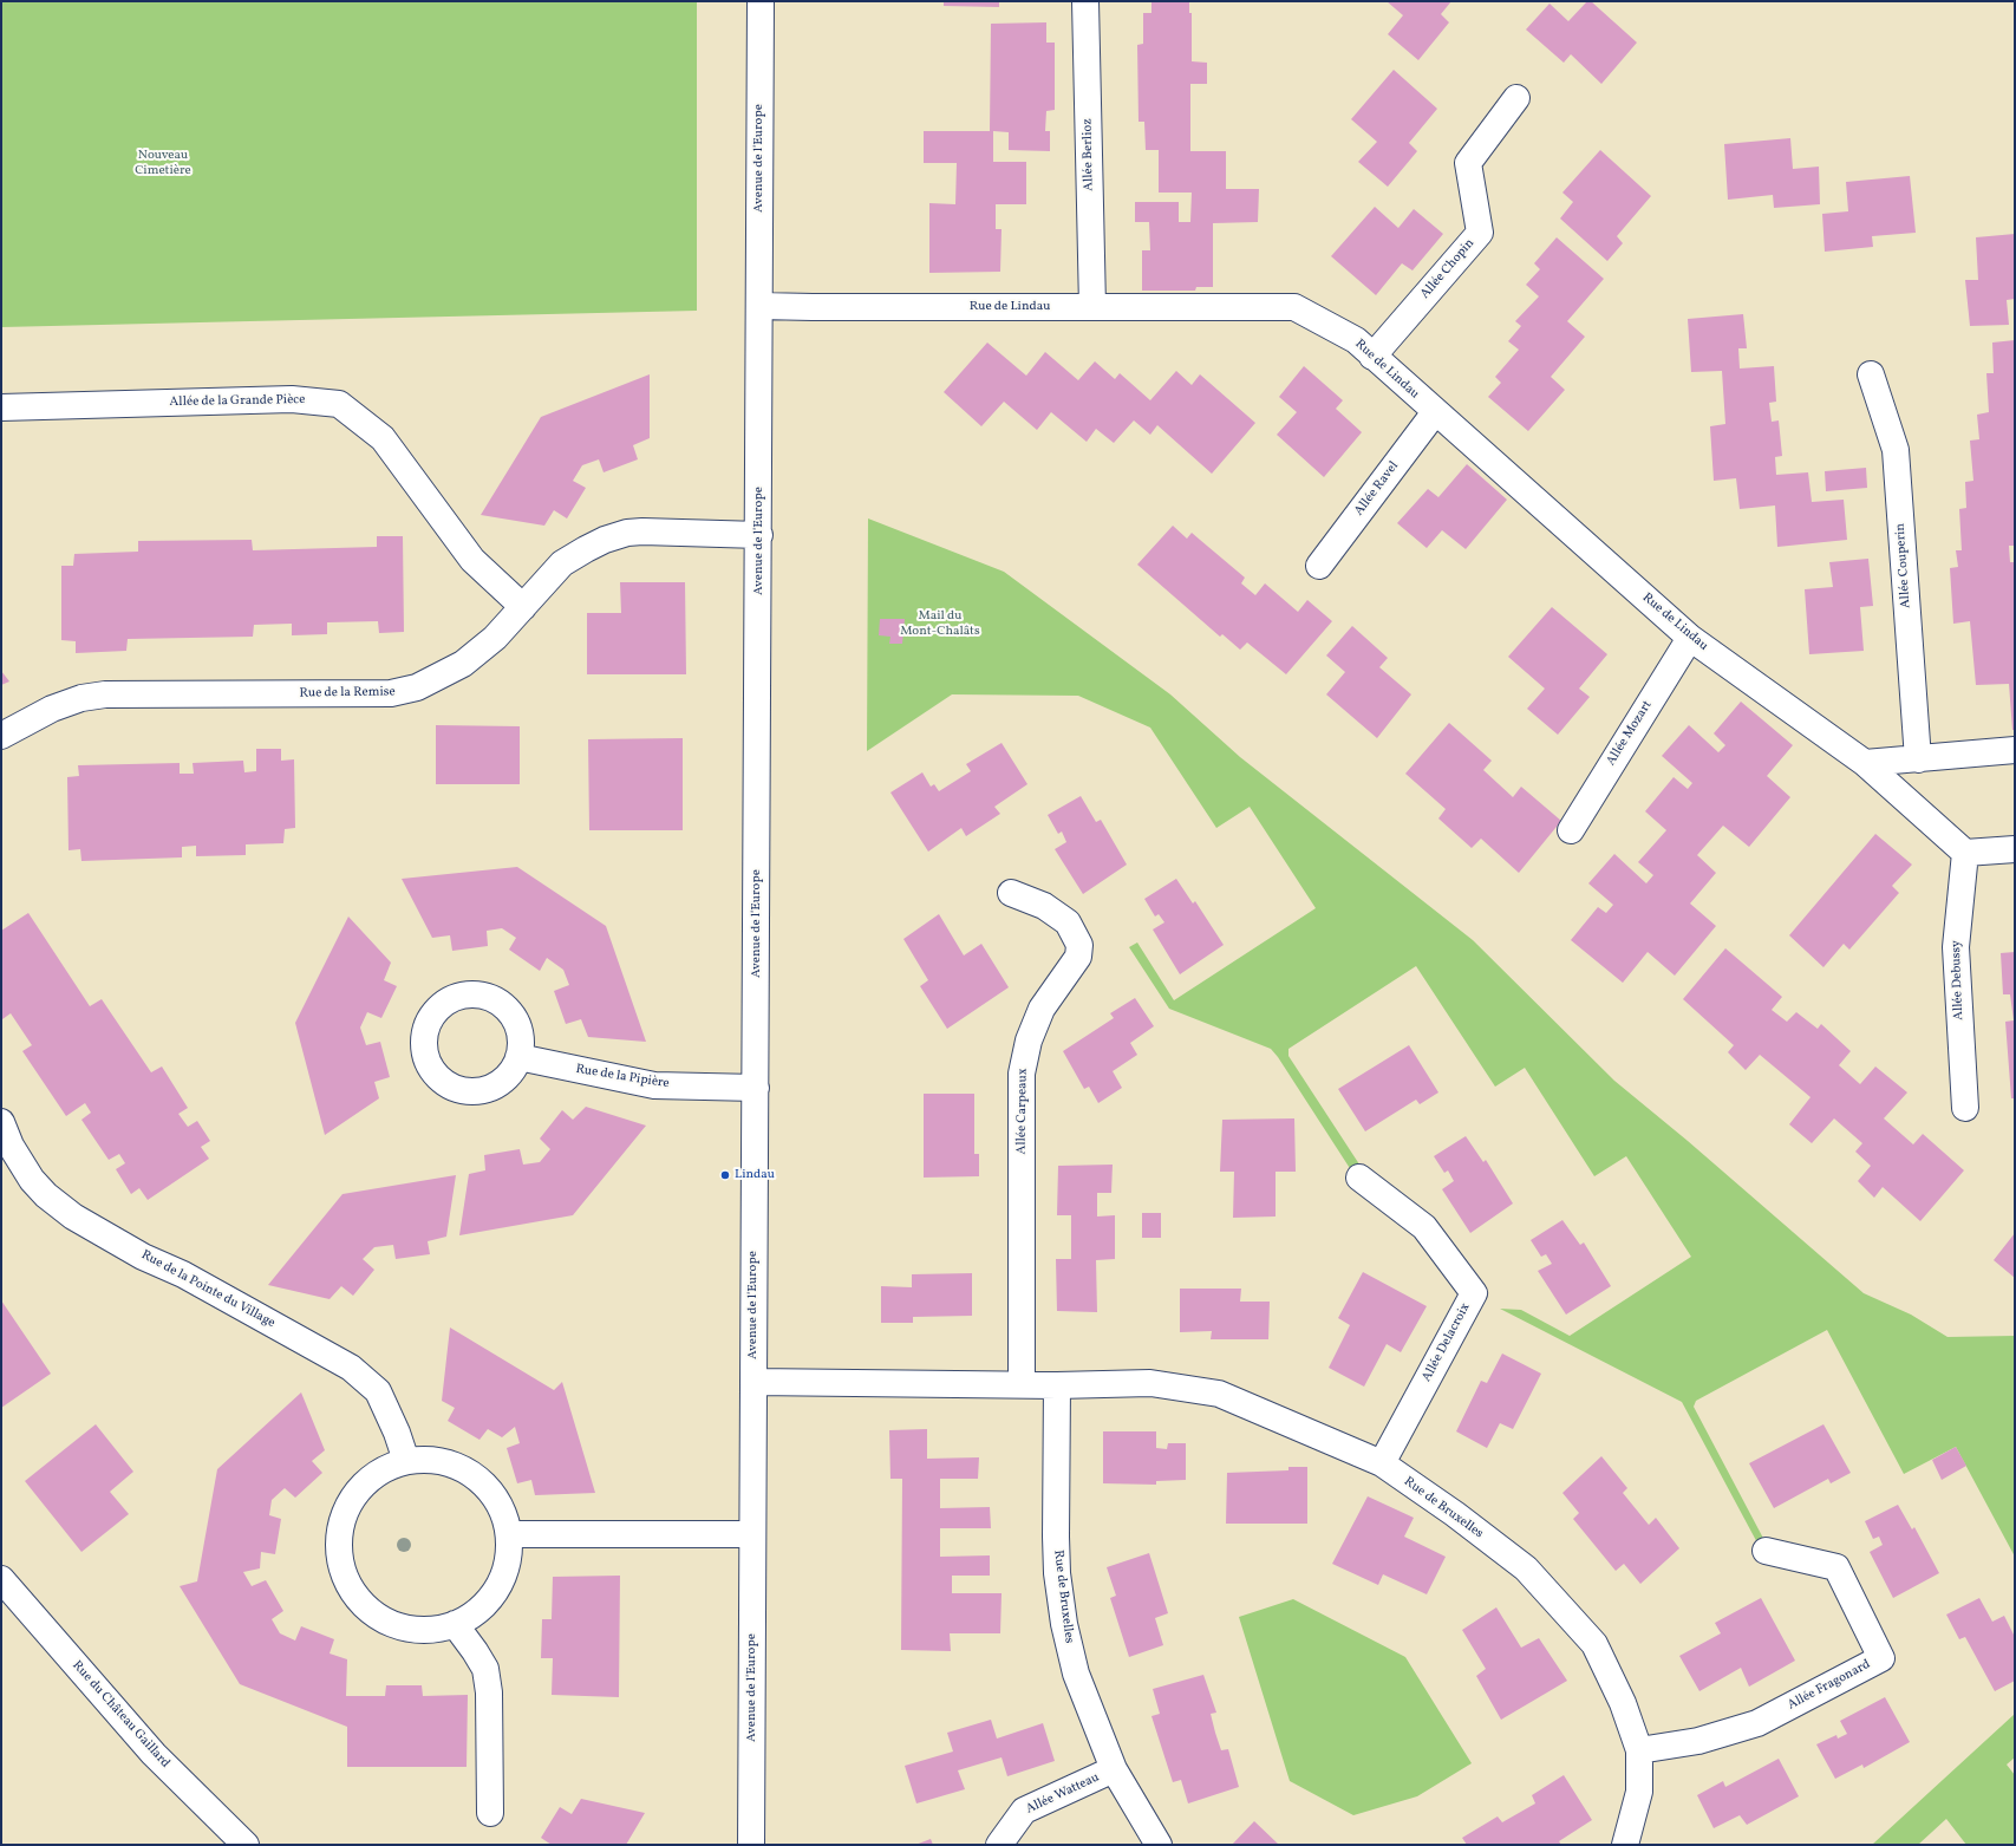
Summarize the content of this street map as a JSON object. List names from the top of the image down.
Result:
{
  "streets": {
    "street": [
      "Allée Berlioz",
      "Avenue de l'Europe",
      "Allée Chopin",
      "Rue de Lindau",
      "Allée de la Grande Pièce",
      "Allée Ravel",
      "Allée Couperin",
      "Rue de la Remise",
      "Allée Mozart",
      "Allée Debussy",
      "Rue de la Pipière",
      "Allée Carpeaux",
      "Rue de la Pointe du Village",
      "Allée Delacroix",
      "Rue de Bruxelles",
      "Allée Fragonard",
      "Rue du Château Gaillard",
      "Allée Watteau"
    ]
  },
  "crossings": [
    ["Allée Berlioz", "Rue de Lindau"],
    ["Avenue de l'Europe", "Rue de Lindau"],
    ["Avenue de l'Europe", "Rue de la Remise"],
    ["Avenue de l'Europe", "Rue de la Pipière"],
    ["Avenue de l'Europe", "Rue de Bruxelles"],
    ["Allée Chopin", "Rue de Lindau"],
    ["Rue de Lindau", "Allée Ravel"],
    ["Rue de Lindau", "Allée Mozart"],
    ["Rue de Lindau", "Allée Debussy"],
    ["Allée de la Grande Pièce", "Rue de la Remise"],
    ["Allée Carpeaux", "Rue de Bruxelles"],
    ["Allée Delacroix", "Rue de Bruxelles"],
    ["Rue de Bruxelles", "Allée Fragonard"],
    ["Rue de Bruxelles", "Allée Watteau"]
  ],
  "parks": ["Nouveau Cimetière", "Mail du Mont-Chalâts"],
  "places": ["Lindau"]
}
